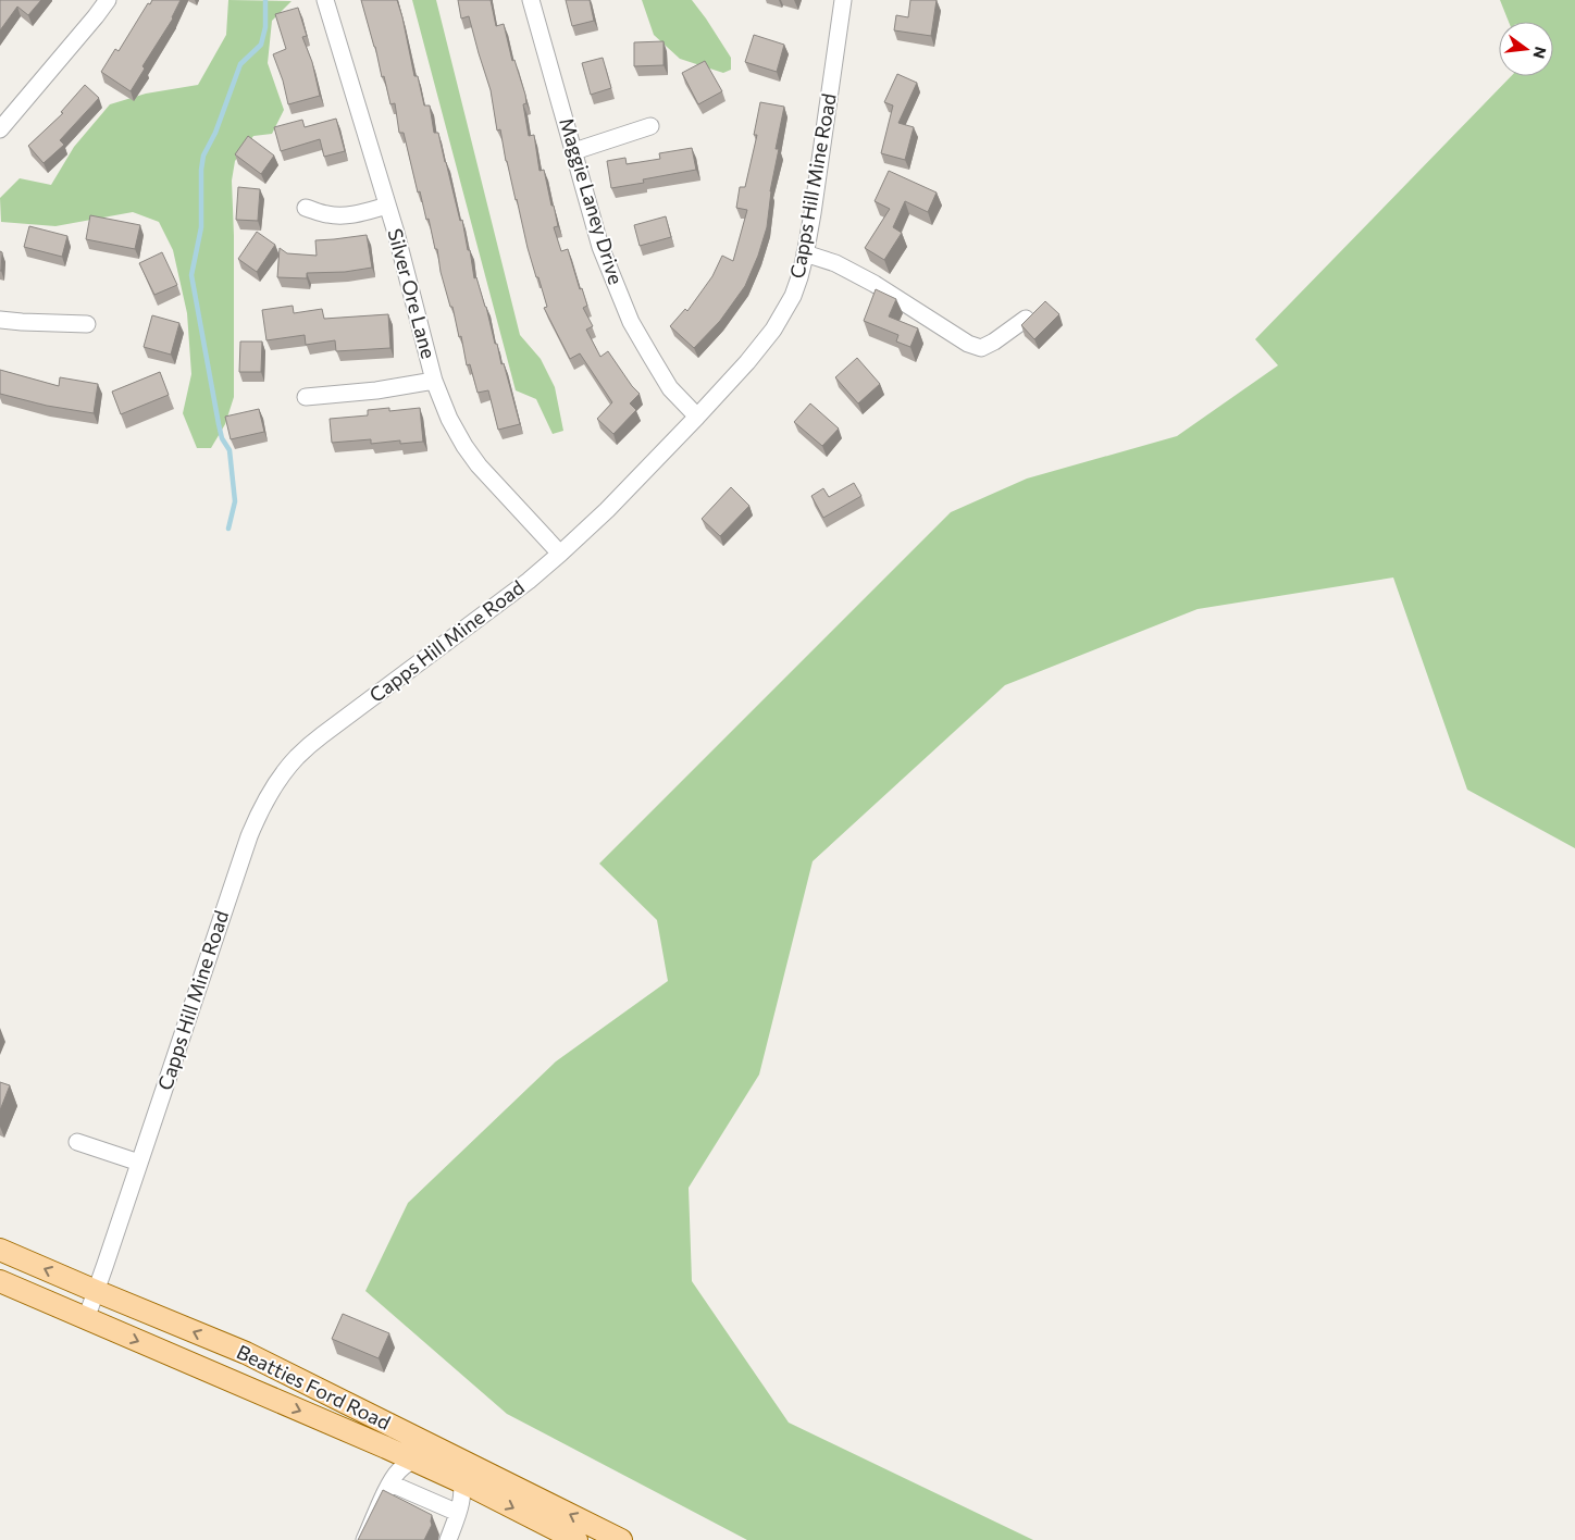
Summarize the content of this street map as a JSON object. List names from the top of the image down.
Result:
{
  "streets": {
    "main road": ["Beatties Ford Road"],
    "street": ["Capps Hill Mine Road", "Maggie Laney Drive", "Silver Ore Lane"]
  },
  "crossings": [
    ["Capps Hill Mine Road", "Maggie Laney Drive"],
    ["Capps Hill Mine Road", "Silver Ore Lane"],
    ["Capps Hill Mine Road", "Beatties Ford Road"]
  ],
  "north": "right"
}
